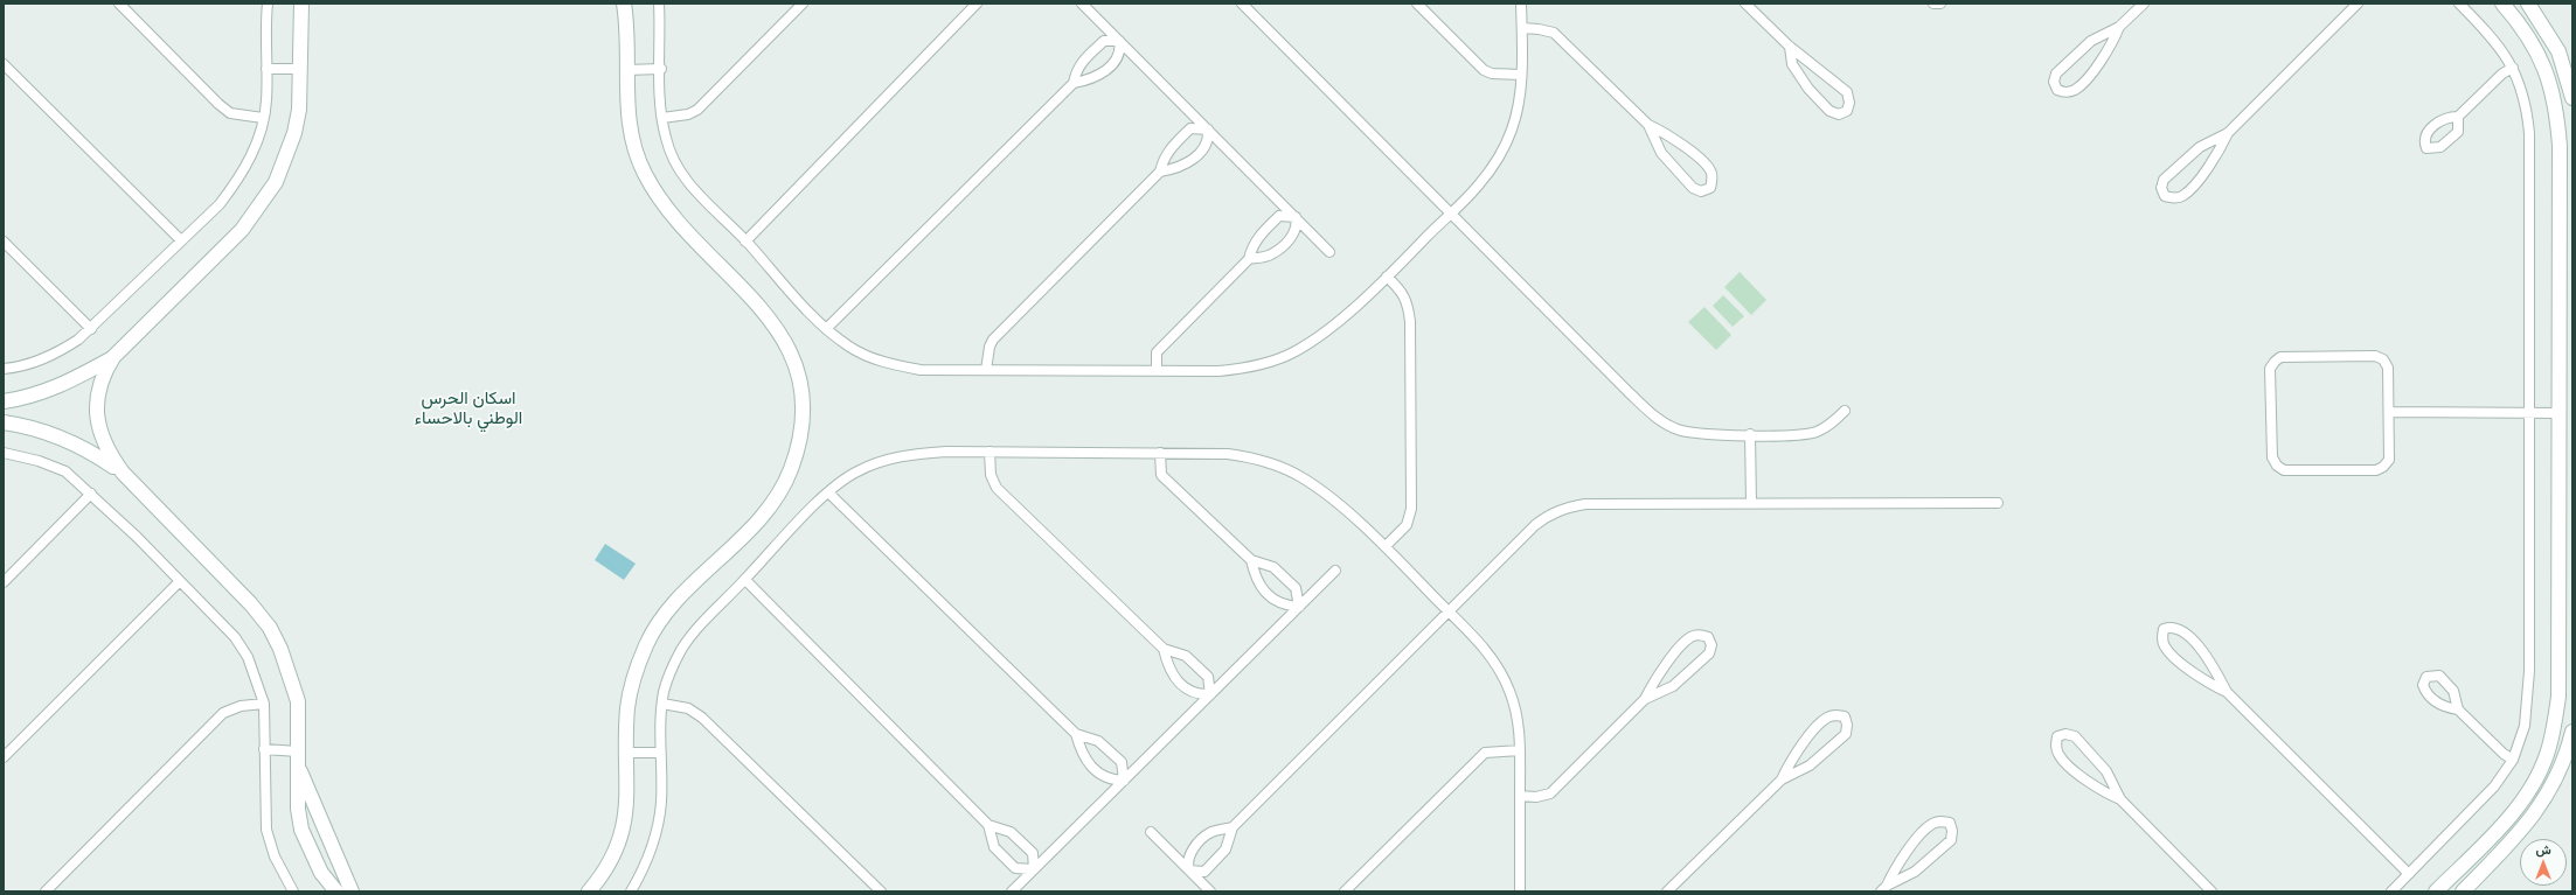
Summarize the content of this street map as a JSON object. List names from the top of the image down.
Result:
{
  "districts": ["اسكان الحرس الوطني بالاحساء"],
  "north": "top"
}
